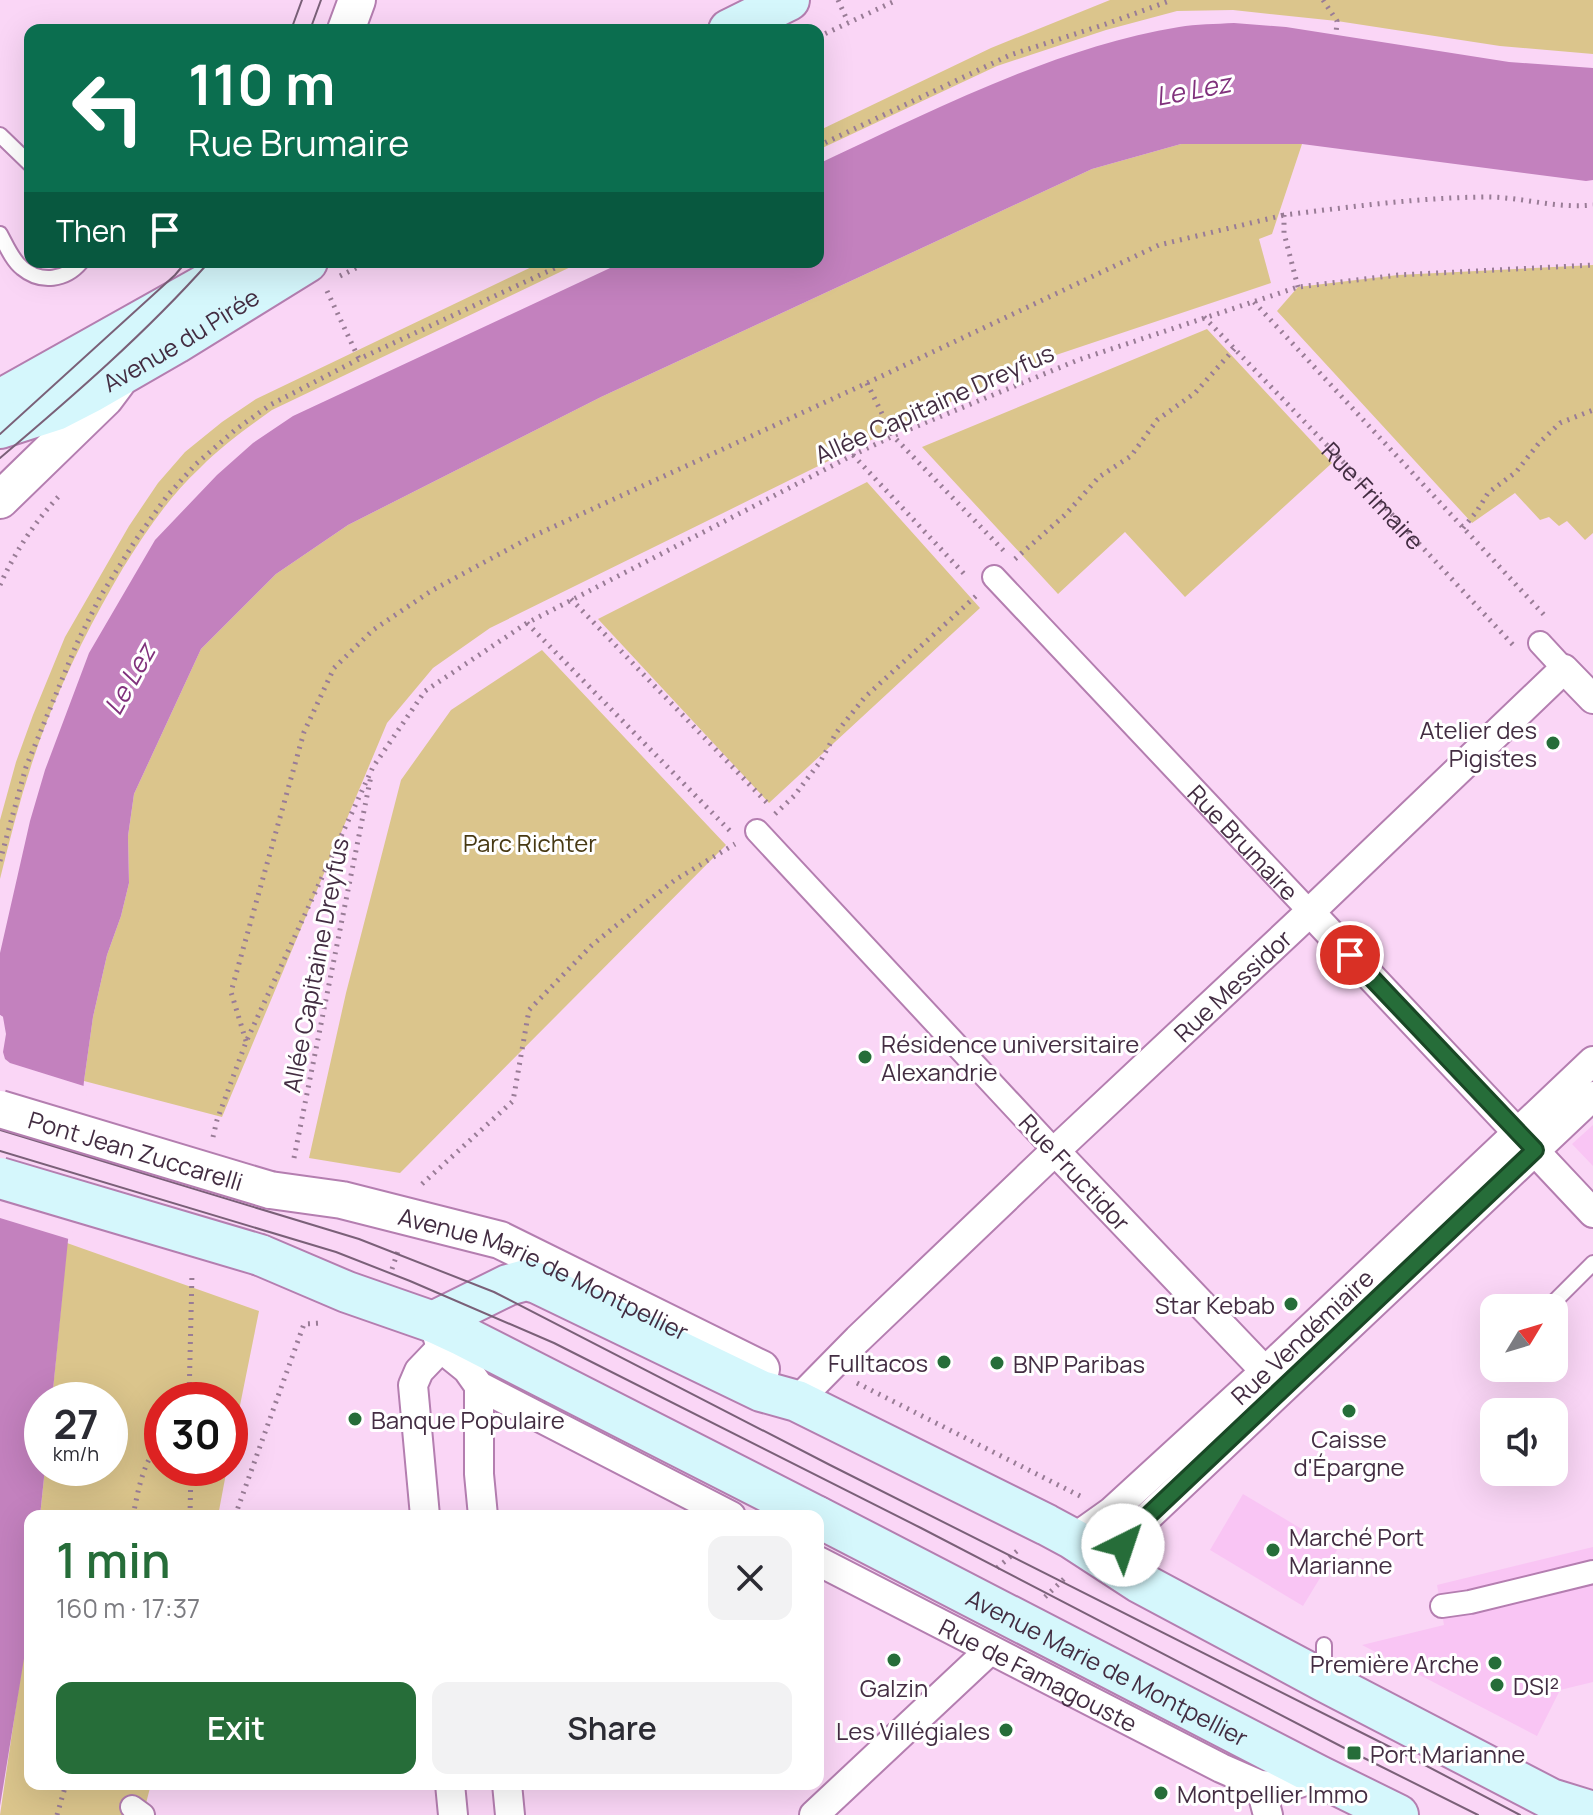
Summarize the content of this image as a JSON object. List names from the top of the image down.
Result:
{
  "streets": {
    "main road": ["Avenue du Pirée", "Avenue Marie de Montpellier"],
    "street": [
      "Rue Brumaire",
      "Rue Messidor",
      "Pont Jean Zuccarelli",
      "Rue Fructidor",
      "Rue Vendémiaire",
      "Rue de Famagouste"
    ],
    "path": ["Allée Capitaine Dreyfus", "Rue Frimaire"]
  },
  "crossings": [
    ["Allée Capitaine Dreyfus", "Rue Frimaire"],
    ["Allée Capitaine Dreyfus", "Pont Jean Zuccarelli"],
    ["Allée Capitaine Dreyfus", "Avenue Marie de Montpellier"],
    ["Rue Brumaire", "Rue Messidor"],
    ["Rue Brumaire", "Rue Vendémiaire"],
    ["Rue Messidor", "Rue Fructidor"],
    ["Rue Messidor", "Avenue Marie de Montpellier"],
    ["Pont Jean Zuccarelli", "Avenue Marie de Montpellier"],
    ["Rue Fructidor", "Rue Vendémiaire"],
    ["Avenue Marie de Montpellier", "Rue Vendémiaire"],
    ["Avenue Marie de Montpellier", "Rue de Famagouste"]
  ],
  "water": ["Le Lez"],
  "parks": ["Parc Richter"],
  "places": {
    "other": [
      "Atelier des Pigistes",
      "Résidence universitaire Alexandrie",
      "Star Kebab",
      "Fulltacos",
      "BNP Paribas",
      "Caisse d'Épargne",
      "Banque Populaire",
      "Marché Port Marianne",
      "Galzin",
      "Première Arche",
      "DSI²",
      "Les Villégiales",
      "Montpellier Immo"
    ],
    "transit": ["Port Marianne"]
  },
  "north": "top right",
  "page": {
    "turn": ["110 m", "Rue Brumaire"],
    "then": "Then",
    "speed": "27 km/h",
    "limit": "30",
    "heading": ["1 min", "160 m · 17:37"],
    "buttons": ["Exit", "Share"]
  }
}
